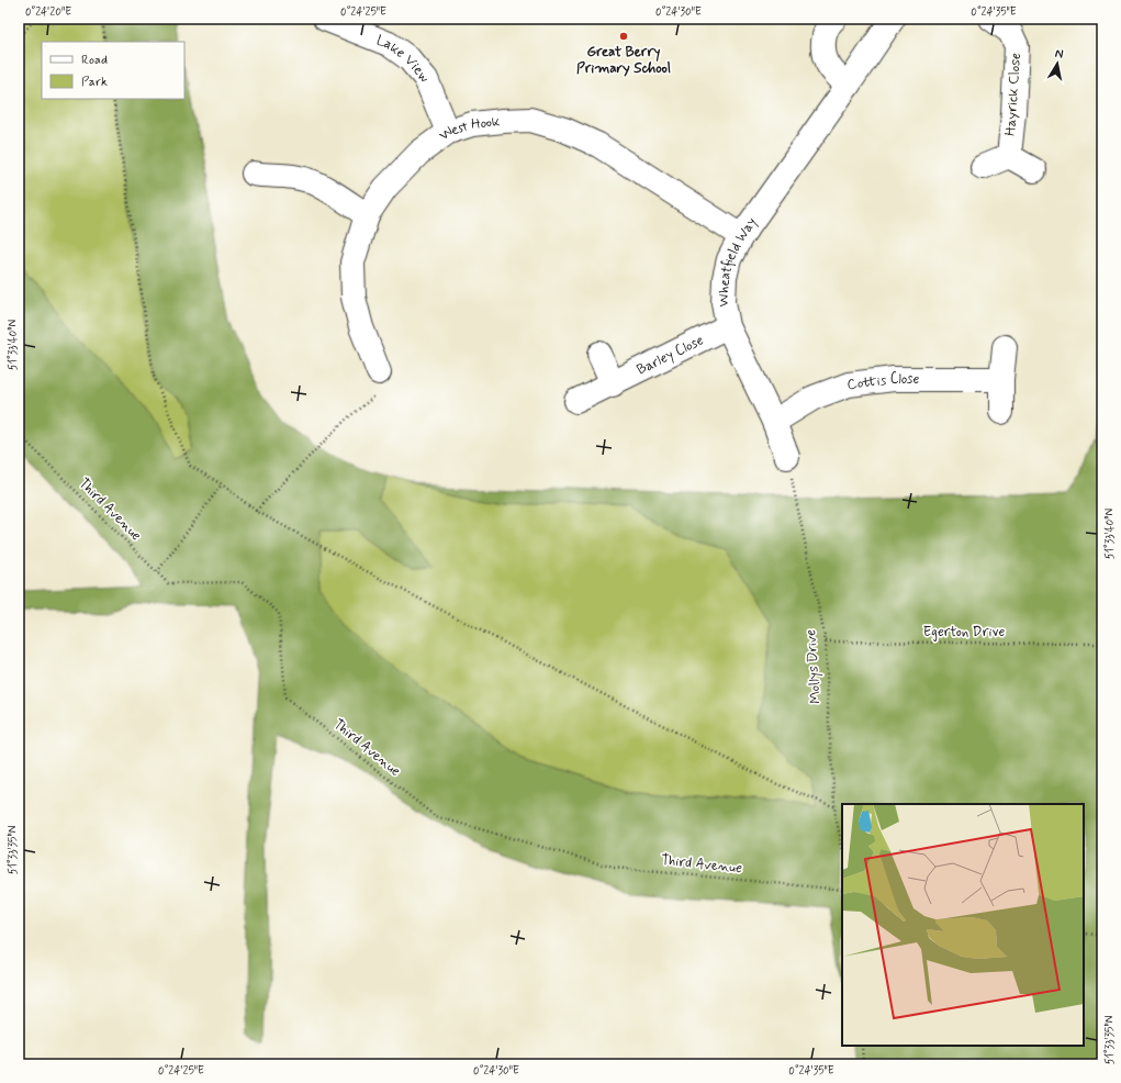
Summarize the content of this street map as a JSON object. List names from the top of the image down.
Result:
{
  "streets": {
    "street": [
      "Lake View",
      "Hayrick Close",
      "West Hook",
      "Wheatfield Way",
      "Barley Close",
      "Cottis Close"
    ],
    "path": ["Third Avenue", "Egerton Drive", "Mollys Drive"]
  },
  "crossings": [
    ["Lake View", "West Hook"],
    ["West Hook", "Wheatfield Way"],
    ["Wheatfield Way", "Barley Close"],
    ["Wheatfield Way", "Cottis Close"],
    ["Wheatfield Way", "Mollys Drive"],
    ["Egerton Drive", "Mollys Drive"]
  ],
  "places": ["Great Berry Primary School"],
  "legend": ["Road", "Park"],
  "north": "top",
  "coordinates": [
    "0°24'20\"E",
    "0°24'25\"E",
    "0°24'30\"E",
    "0°24'35\"E",
    "51°33'40\"N",
    "51°33'35\"N"
  ]
}
